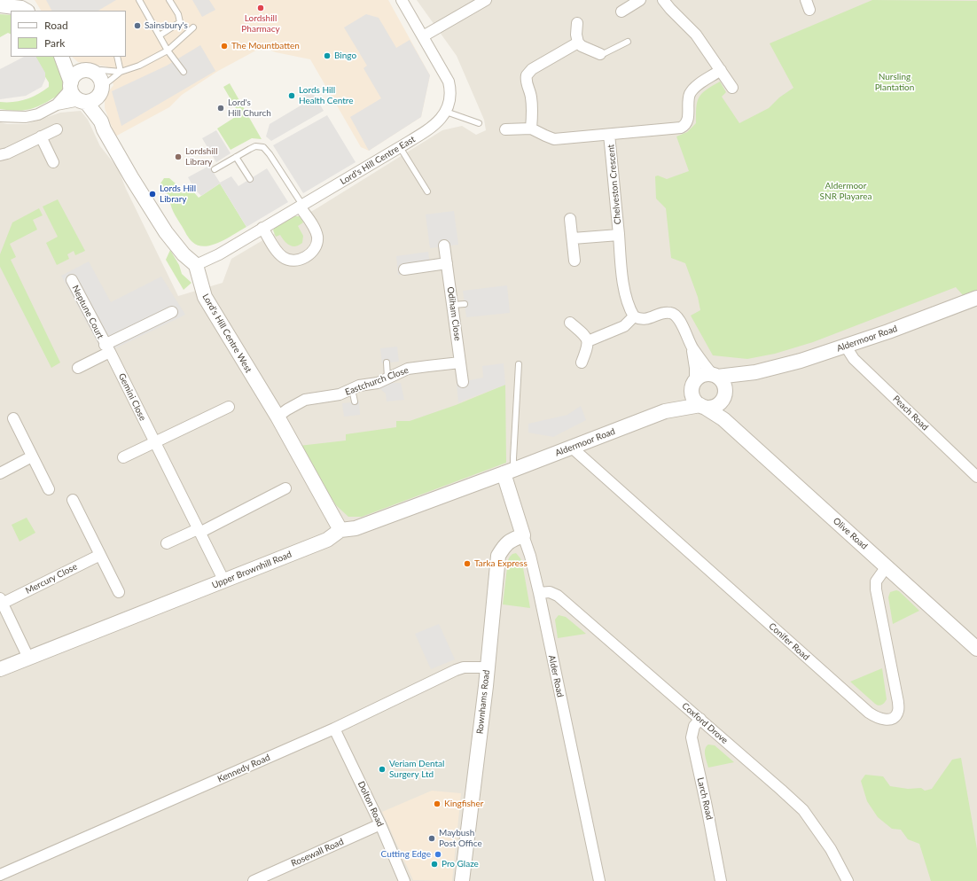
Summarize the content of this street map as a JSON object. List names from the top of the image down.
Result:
{
  "streets": {
    "street": [
      "Lord's Hill Centre East",
      "Chelveston Crescent",
      "Neptune Court",
      "Odiham Close",
      "Lord's Hill Centre West",
      "Aldermoor Road",
      "Eastchurch Close",
      "Gemini Close",
      "Peach Road",
      "Olive Road",
      "Upper Brownhill Road",
      "Mercury Close",
      "Conifer Road",
      "Alder Road",
      "Rownhams Road",
      "Coxford Drove",
      "Kennedy Road",
      "Larch Road",
      "Dolton Road",
      "Rosewall Road"
    ]
  },
  "crossings": [
    ["Lord's Hill Centre East", "Lord's Hill Centre West"],
    ["Neptune Court", "Gemini Close"],
    ["Odiham Close", "Eastchurch Close"],
    ["Lord's Hill Centre West", "Eastchurch Close"],
    ["Lord's Hill Centre West", "Upper Brownhill Road"],
    ["Aldermoor Road", "Peach Road"],
    ["Aldermoor Road", "Olive Road"],
    ["Aldermoor Road", "Upper Brownhill Road"],
    ["Aldermoor Road", "Conifer Road"],
    ["Aldermoor Road", "Alder Road"],
    ["Gemini Close", "Upper Brownhill Road"],
    ["Olive Road", "Conifer Road"],
    ["Upper Brownhill Road", "Mercury Close"],
    ["Upper Brownhill Road", "Alder Road"],
    ["Alder Road", "Rownhams Road"],
    ["Alder Road", "Coxford Drove"],
    ["Rownhams Road", "Kennedy Road"],
    ["Coxford Drove", "Larch Road"],
    ["Kennedy Road", "Dolton Road"],
    ["Dolton Road", "Rosewall Road"]
  ],
  "parks": ["Nursling Plantation", "Aldermoor SNR Playarea"],
  "places": [
    "Lordshill Pharmacy",
    "Sainsbury's",
    "The Mountbatten",
    "Bingo",
    "Lords Hill Health Centre",
    "Lord's Hill Church",
    "Lordshill Library",
    "Lords Hill Library",
    "Tarka Express",
    "Veriam Dental Surgery Ltd",
    "Kingfisher",
    "Maybush Post Office",
    "Cutting Edge",
    "Pro Glaze"
  ],
  "legend": ["Road", "Park"]
}
